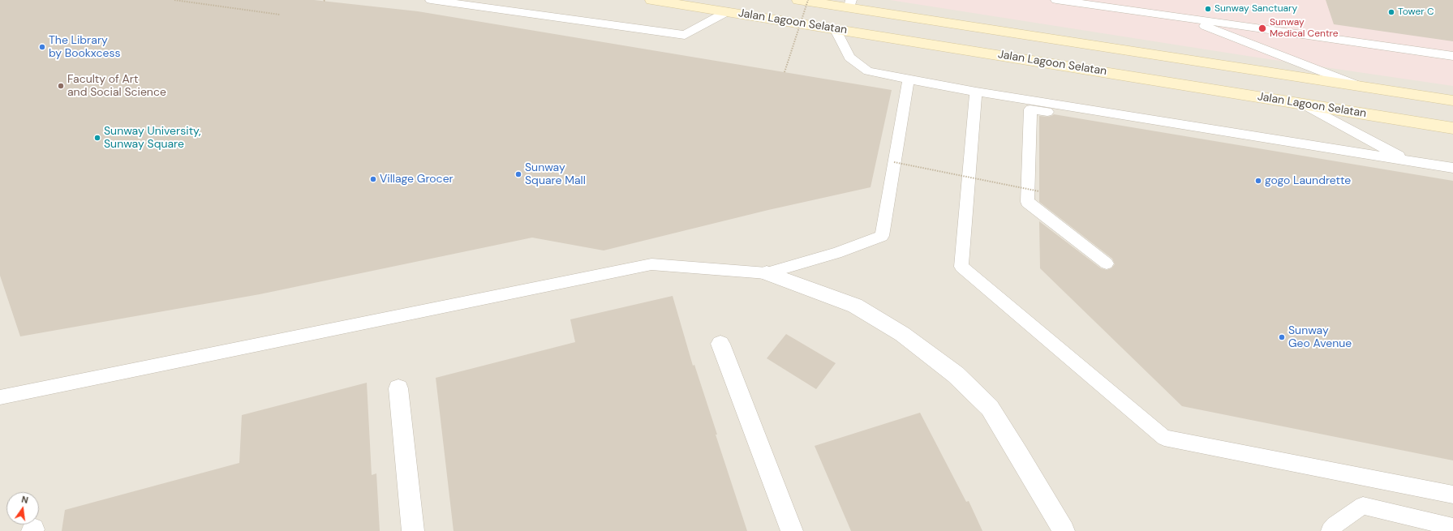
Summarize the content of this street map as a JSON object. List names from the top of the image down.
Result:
{
  "streets": {
    "main road": ["Jalan Lagoon Selatan"]
  },
  "places": [
    "Sunway Sanctuary",
    "Tower C",
    "Sunway Medical Centre",
    "The Library by Bookxcess",
    "Faculty of Art and Social Science",
    "Sunway University, Sunway Square",
    "Sunway Square Mall",
    "Village Grocer",
    "gogo Laundrette",
    "Sunway Geo Avenue"
  ],
  "north": "top"
}
